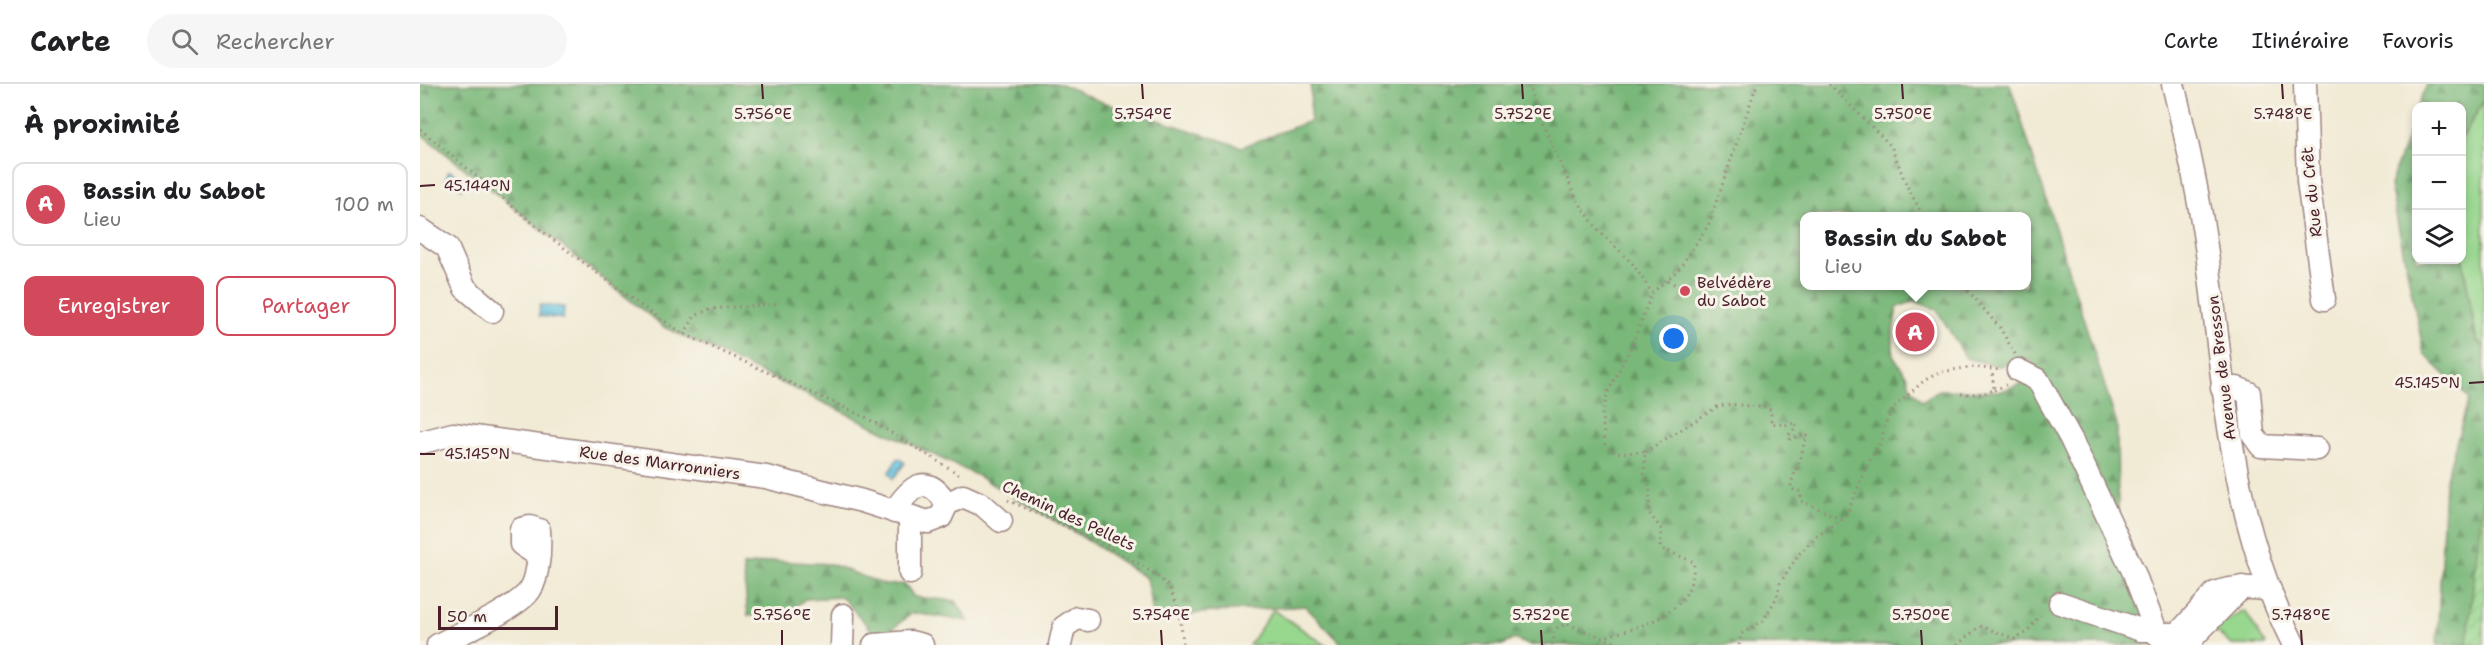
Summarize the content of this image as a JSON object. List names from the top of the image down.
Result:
{
  "streets": {
    "street": ["Rue du Crêt", "Avenue de Bresson", "Rue des Marronniers"],
    "path": ["Chemin des Pellets"]
  },
  "places": ["Belvédère du Sabot"],
  "scale_bar": "50 m",
  "page": {
    "header": "Carte",
    "search": "Rechercher",
    "nav": ["Carte", "Itinéraire", "Favoris"],
    "heading": "À proximité",
    "map_buttons": ["+", "−"],
    "list": [
      {
        "mark": "A",
        "name": "Bassin du Sabot",
        "note": "Lieu",
        "value": "100 m"
      }
    ],
    "popup": ["Bassin du Sabot", "Lieu"],
    "buttons": ["Enregistrer", "Partager"],
    "pins": "A",
    "scale": "50 m"
  },
  "coordinates": [
    "5.756°E",
    "5.754°E",
    "5.752°E",
    "5.750°E",
    "5.748°E",
    "45.144°N",
    "45.145°N"
  ]
}
